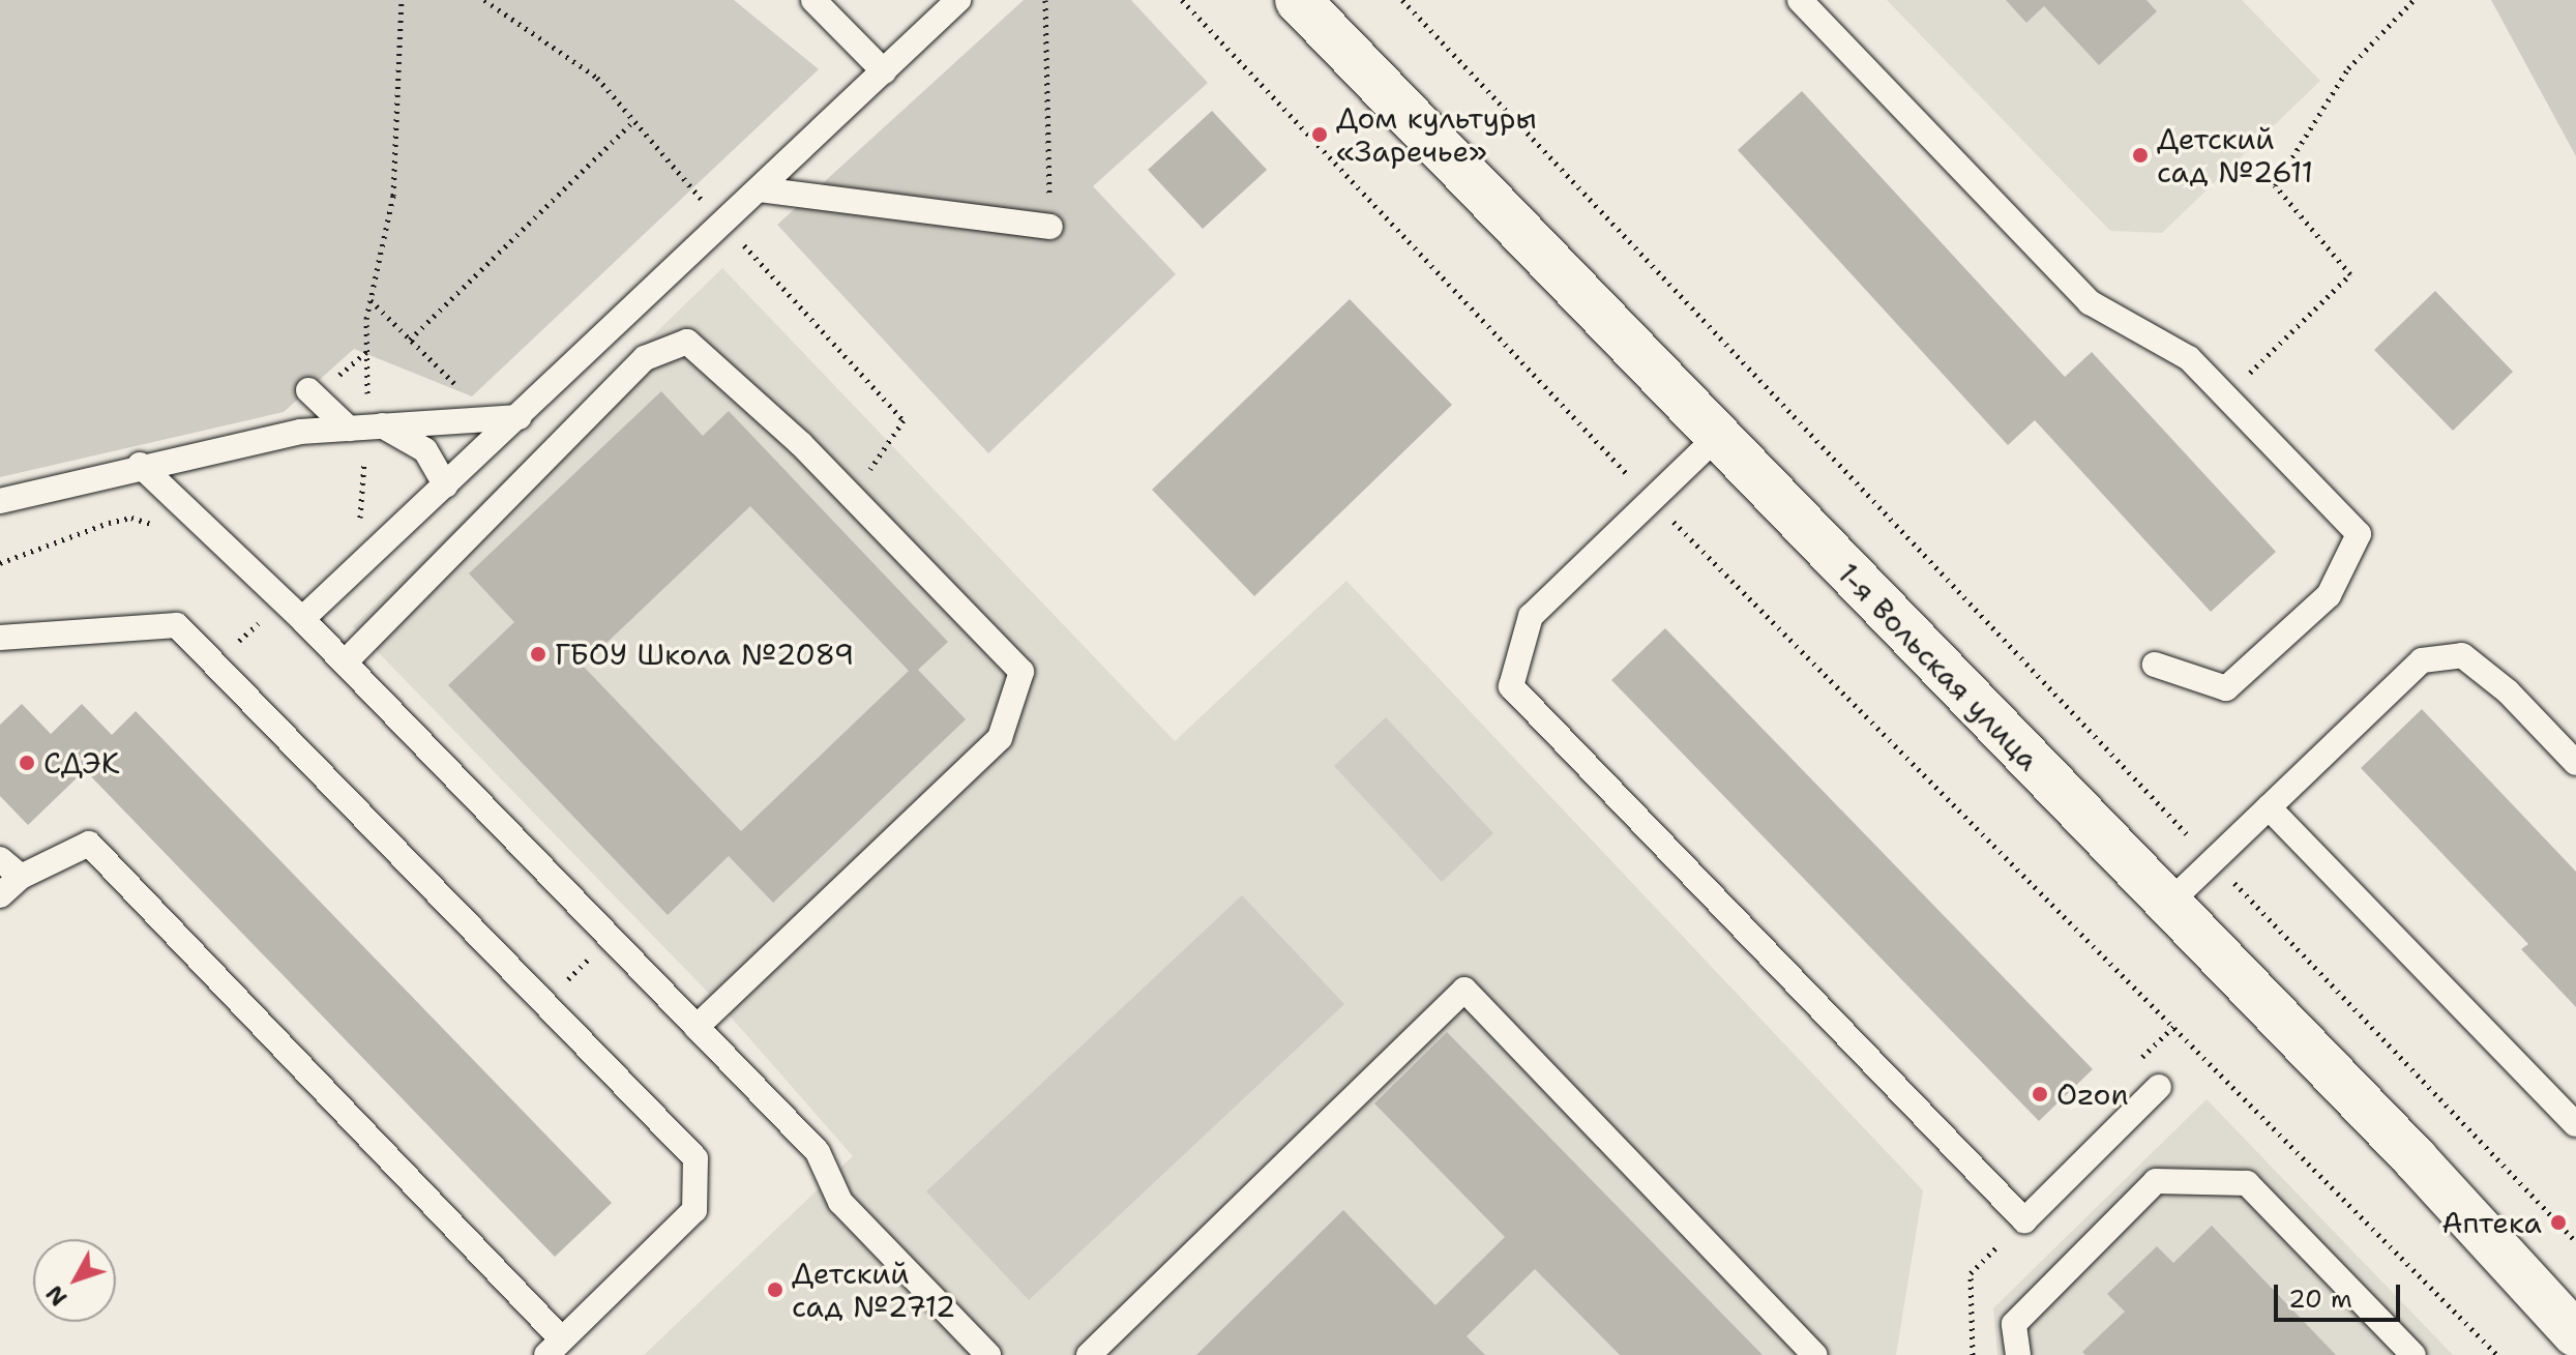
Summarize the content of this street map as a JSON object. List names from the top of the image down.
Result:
{
  "streets": {
    "street": ["1-я Вольская улица"]
  },
  "places": [
    "Дом культуры «Заречье»",
    "Детский сад №2611",
    "ГБОУ Школа №2089",
    "СДЭК",
    "Ozon",
    "Аптека",
    "Детский сад №2712"
  ],
  "scale_bar": "20 m",
  "north": "bottom left"
}
